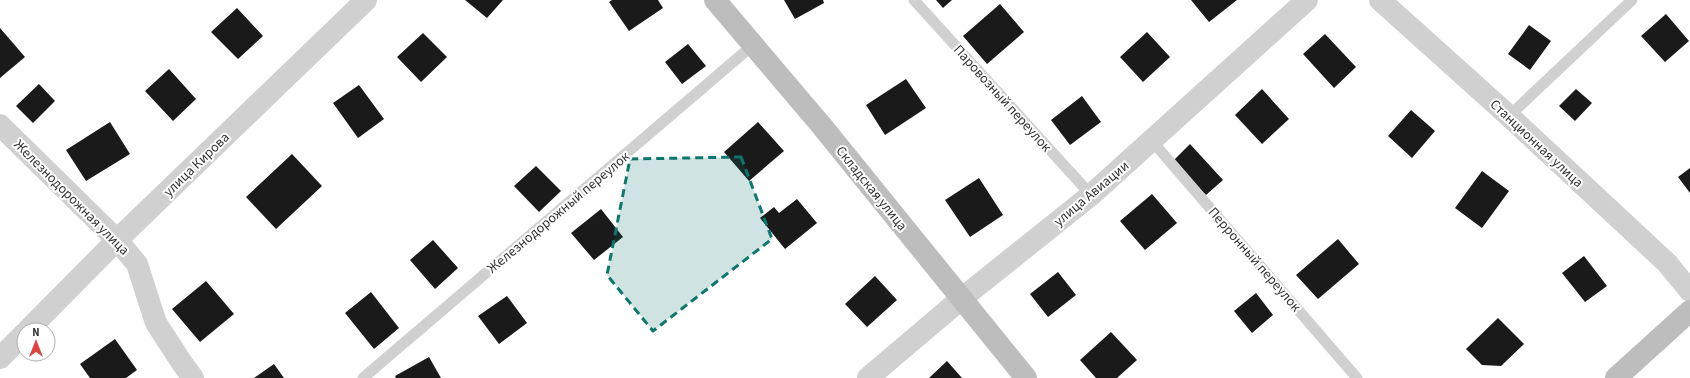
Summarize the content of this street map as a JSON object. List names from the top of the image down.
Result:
{
  "streets": {
    "street": [
      "Станционная улица",
      "улица Кирова",
      "Складская улица",
      "улица Авиации",
      "Железнодорожная улица"
    ],
    "lane": ["Паровозный переулок", "Железнодорожный переулок", "Перронный переулок"]
  },
  "crossings": [
    ["Паровозный переулок", "улица Авиации"],
    ["улица Кирова", "Железнодорожная улица"],
    ["Складская улица", "улица Авиации"],
    ["Складская улица", "Железнодорожный переулок"],
    ["улица Авиации", "Перронный переулок"]
  ],
  "north": "top"
}
